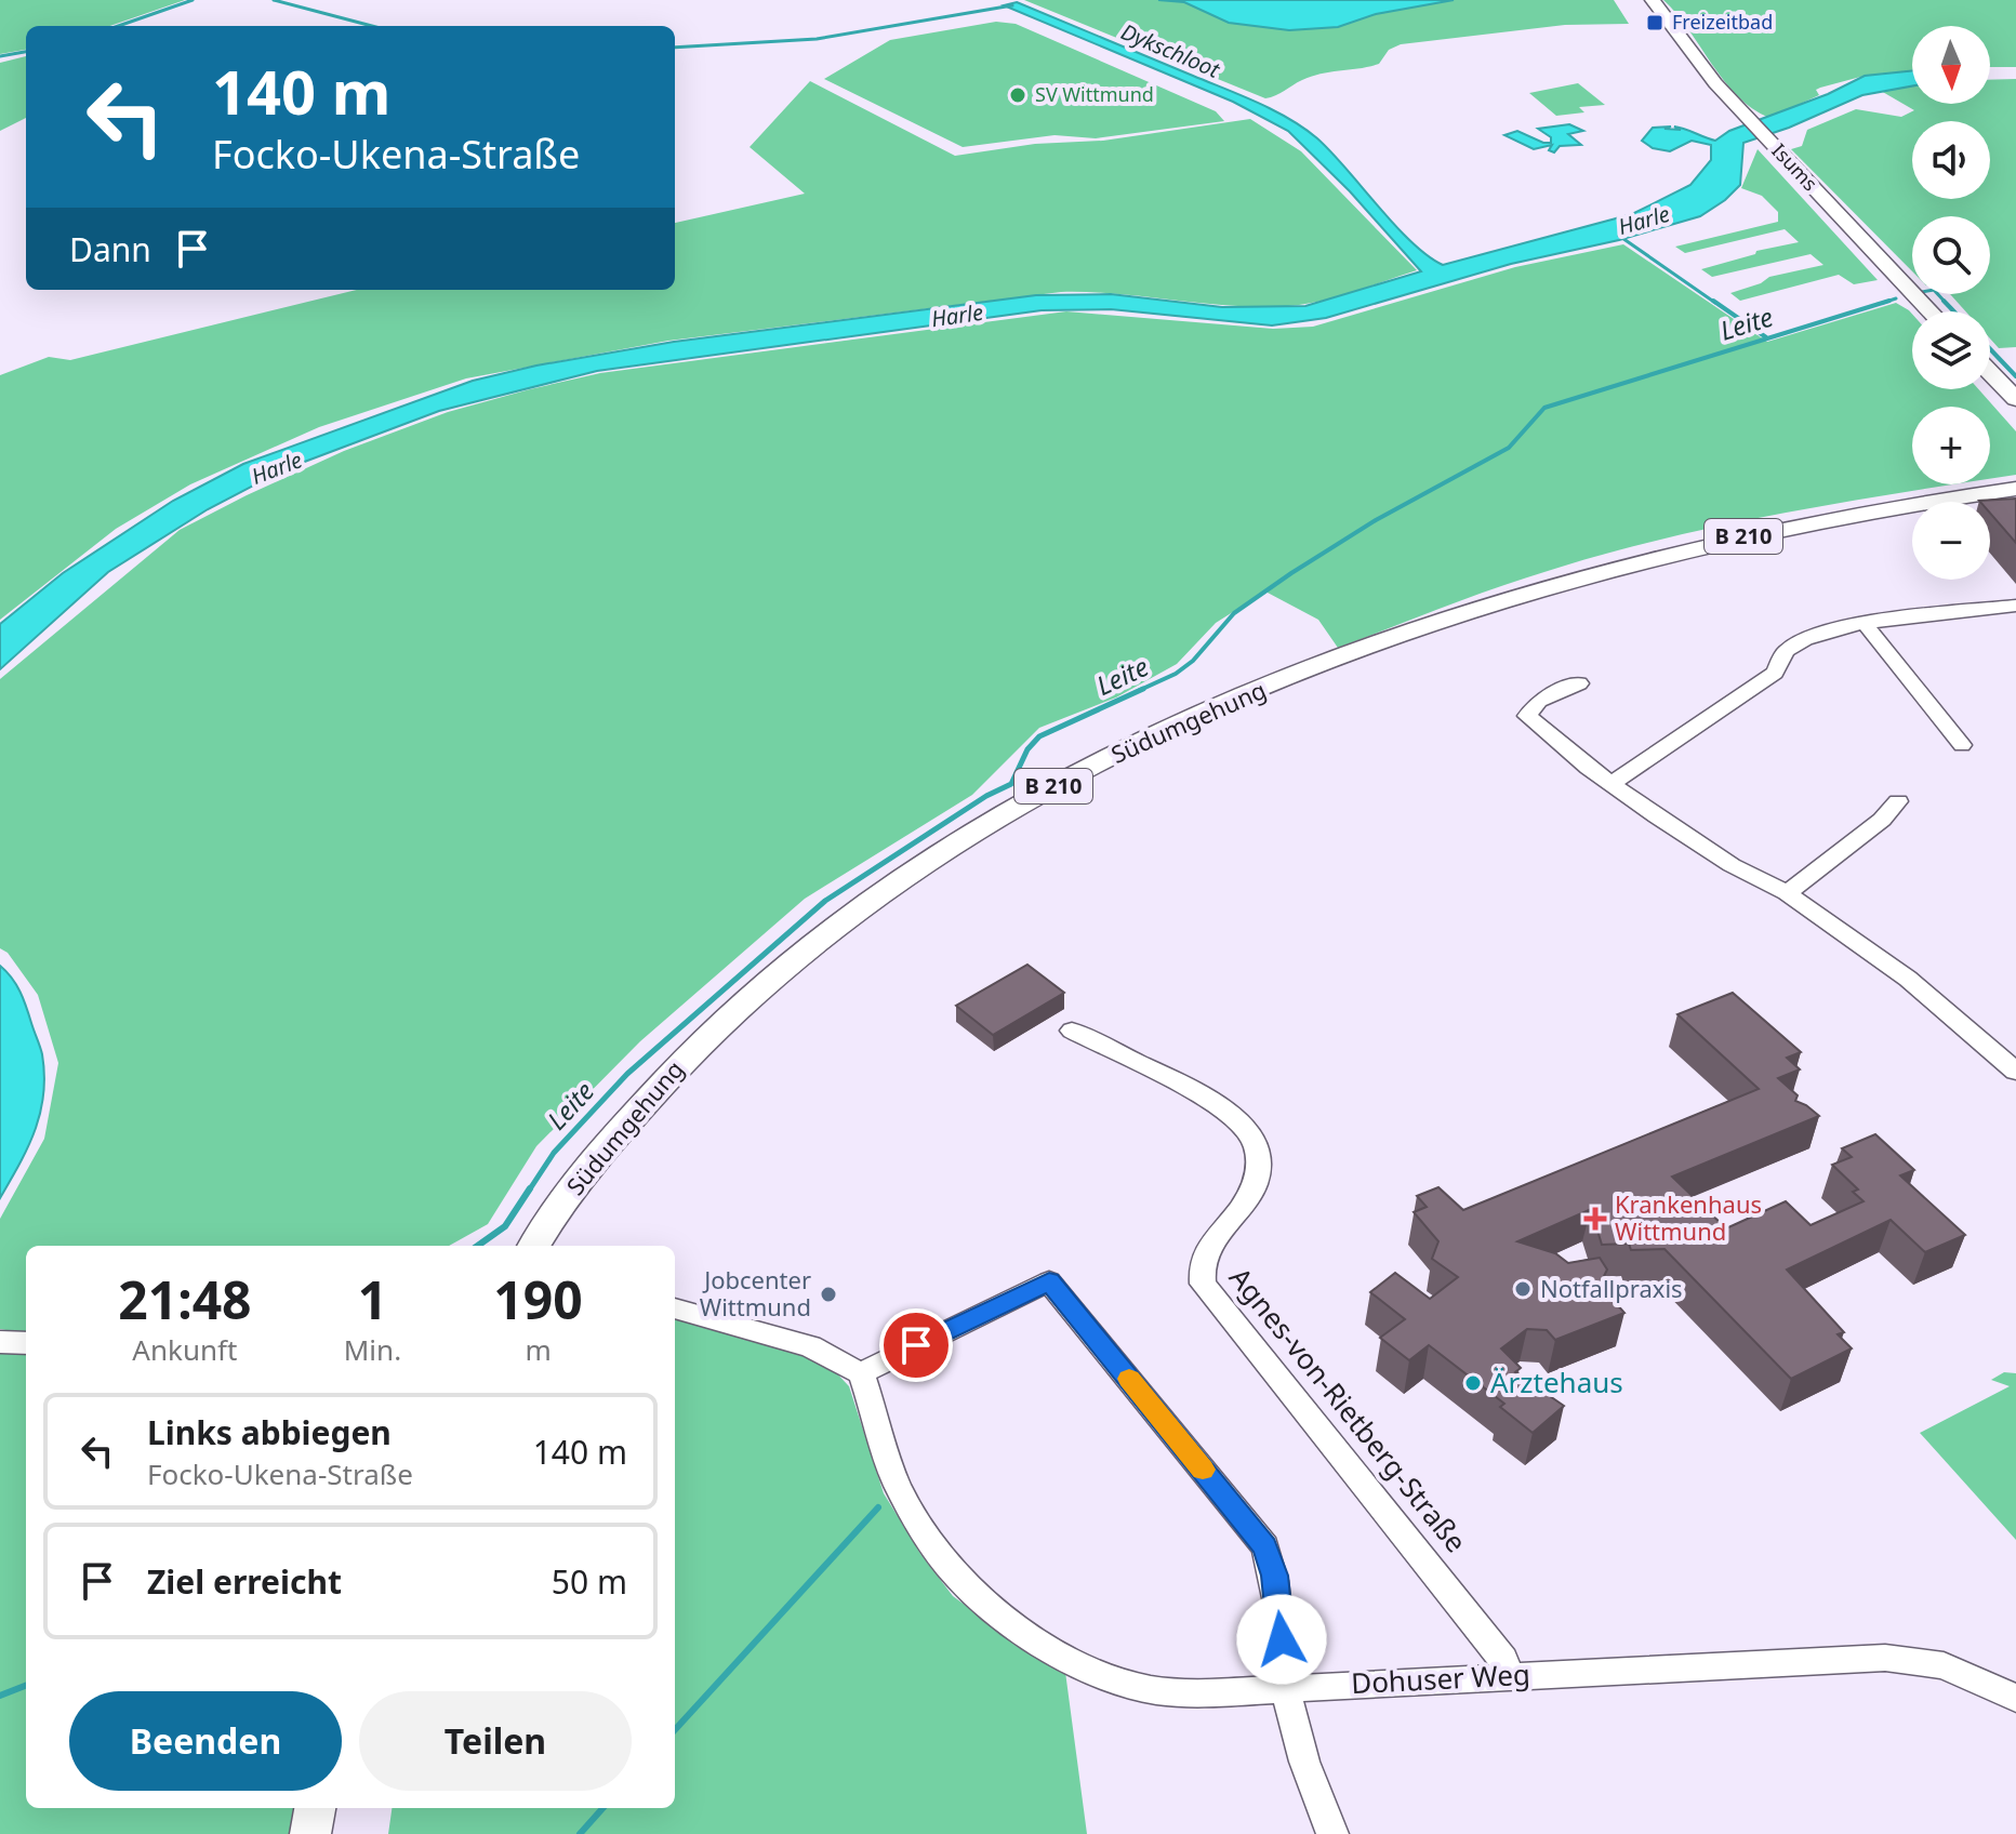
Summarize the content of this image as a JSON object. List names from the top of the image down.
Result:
{
  "streets": {
    "main road": ["Isums", "B 210", "Südumgehung"],
    "street": ["Agnes-von-Rietberg-Straße", "Dohuser Weg"]
  },
  "crossings": [
    ["Agnes-von-Rietberg-Straße", "Dohuser Weg"]
  ],
  "water": ["Dykschloot", "Harle", "Leite"],
  "places": {
    "transit": ["Freizeitbad"],
    "other": [
      "SV Wittmund",
      "Notfallpraxis",
      "Jobcenter Wittmund",
      "Ärztehaus"
    ],
    "health": ["Krankenhaus Wittmund"]
  },
  "north": "bottom",
  "page": {
    "map_buttons": ["+", "−"],
    "turn": ["140 m", "Focko-Ukena-Straße"],
    "then": "Dann",
    "eta": [
      "21:48",
      "Ankunft",
      "1",
      "Min.",
      "190",
      "m"
    ],
    "list": [
      {
        "name": "Links abbiegen",
        "note": "Focko-Ukena-Straße",
        "value": "140 m"
      },
      {
        "name": "Ziel erreicht",
        "value": "50 m"
      }
    ],
    "buttons": ["Beenden", "Teilen"]
  }
}
